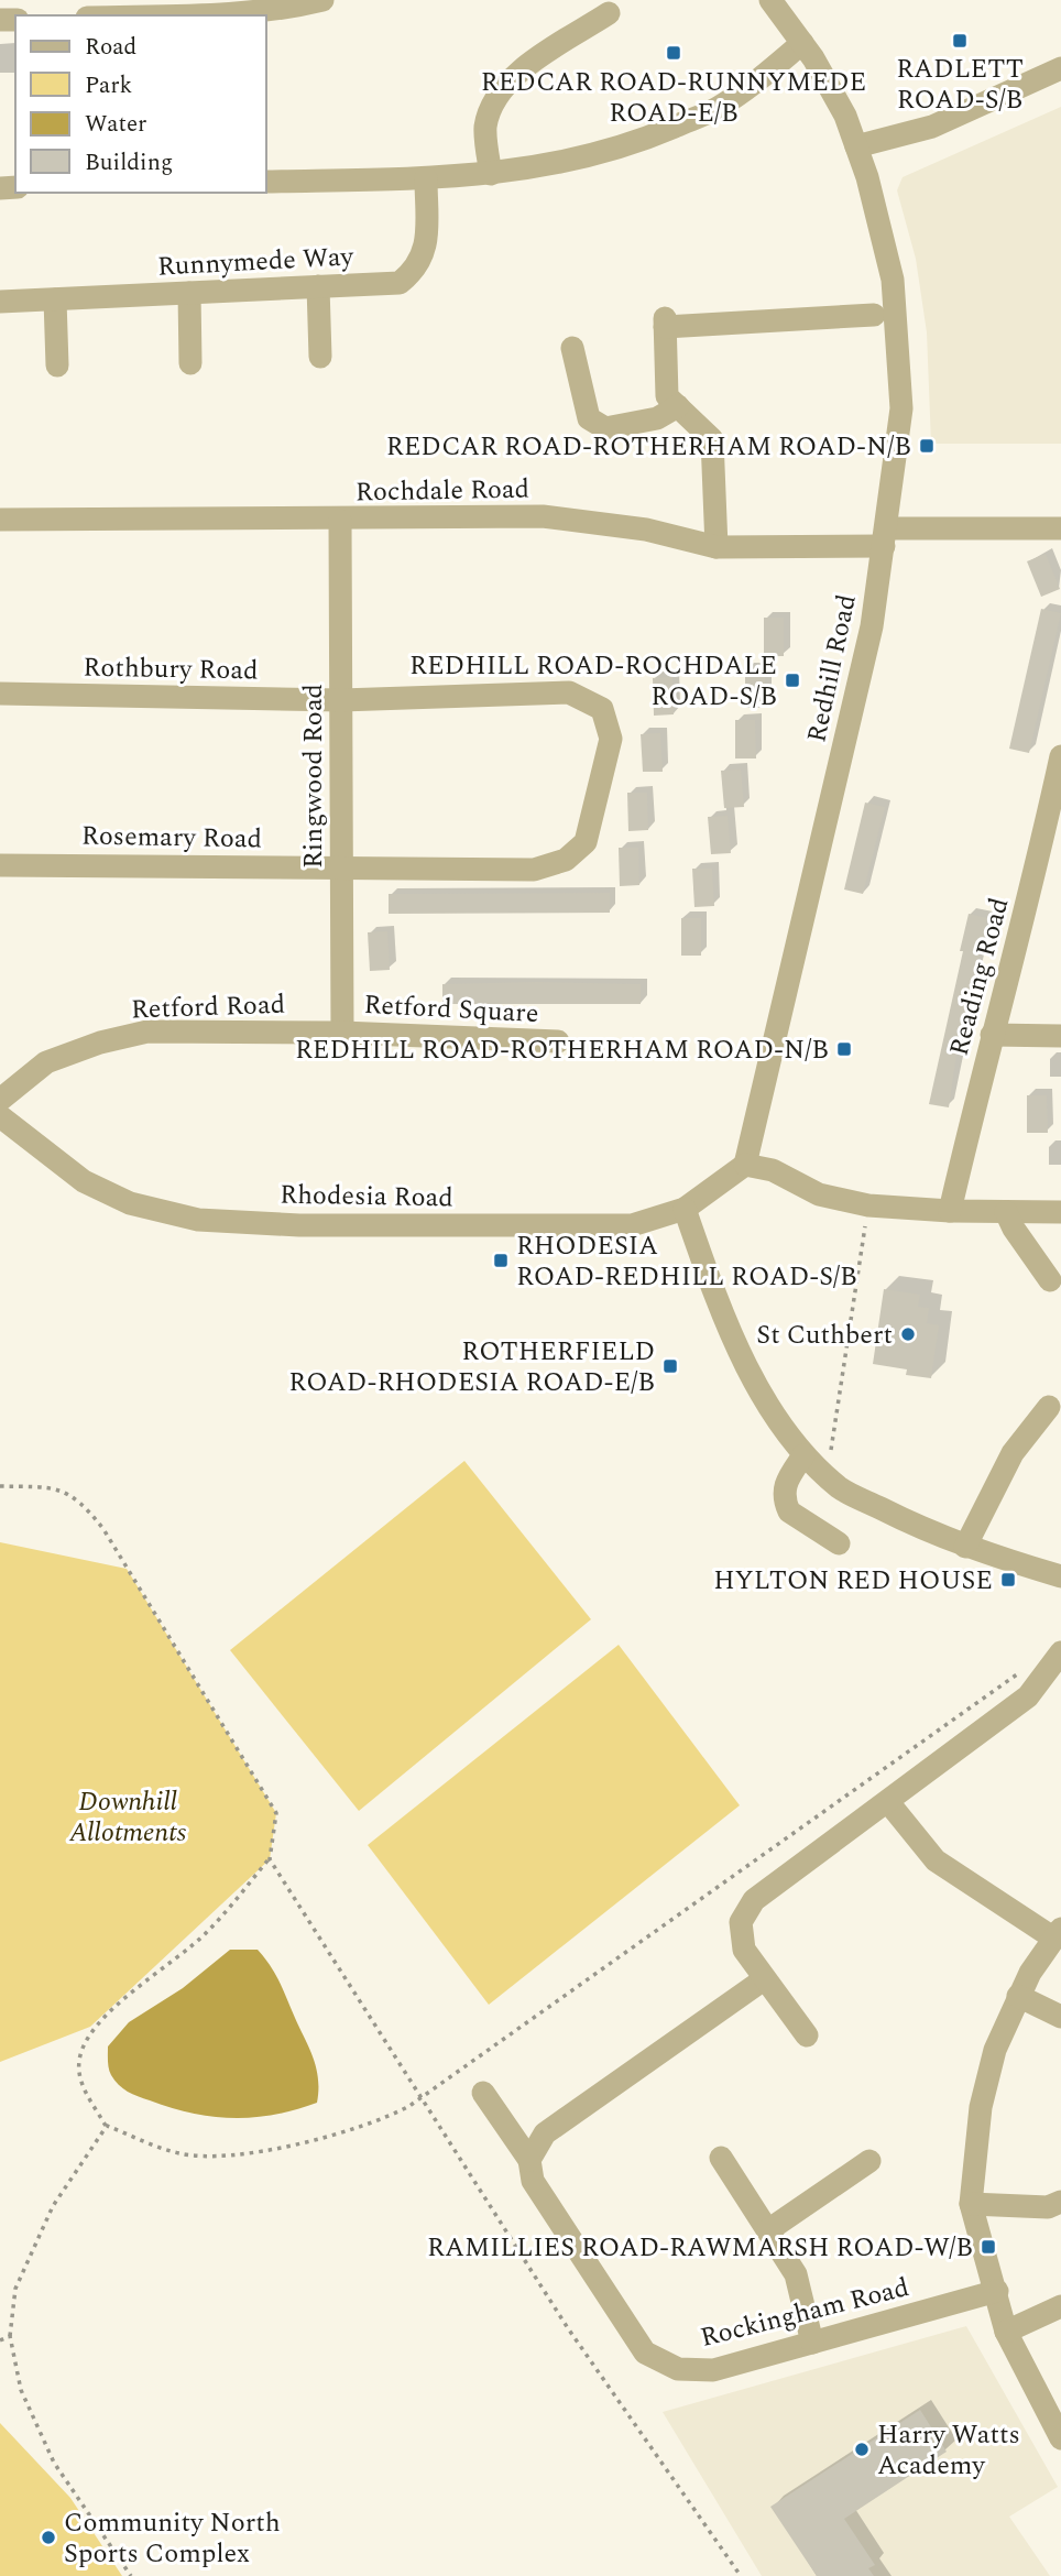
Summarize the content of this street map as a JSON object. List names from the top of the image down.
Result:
{
  "streets": {
    "street": [
      "Runnymede Way",
      "Rochdale Road",
      "Rothbury Road",
      "Redhill Road",
      "Ringwood Road",
      "Rosemary Road",
      "Reading Road",
      "Retford Road",
      "Retford Square",
      "Rhodesia Road",
      "Rockingham Road"
    ]
  },
  "crossings": [
    ["Rochdale Road", "Redhill Road"],
    ["Rochdale Road", "Ringwood Road"],
    ["Rothbury Road", "Ringwood Road"],
    ["Rothbury Road", "Rosemary Road"],
    ["Redhill Road", "Rhodesia Road"],
    ["Ringwood Road", "Rosemary Road"],
    ["Ringwood Road", "Retford Road"],
    ["Ringwood Road", "Retford Square"],
    ["Retford Road", "Retford Square"]
  ],
  "parks": ["Downhill Allotments"],
  "places": {
    "transit": [
      "RADLETT ROAD-S/B",
      "REDCAR ROAD-RUNNYMEDE ROAD-E/B",
      "REDCAR ROAD-ROTHERHAM ROAD-N/B",
      "REDHILL ROAD-ROCHDALE ROAD-S/B",
      "REDHILL ROAD-ROTHERHAM ROAD-N/B",
      "RHODESIA ROAD-REDHILL ROAD-S/B",
      "ROTHERFIELD ROAD-RHODESIA ROAD-E/B",
      "HYLTON RED HOUSE",
      "RAMILLIES ROAD-RAWMARSH ROAD-W/B"
    ],
    "other": ["St Cuthbert", "Harry Watts Academy", "Community North Sports Complex"]
  },
  "legend": [
    "Road",
    "Park",
    "Water",
    "Building"
  ]
}
